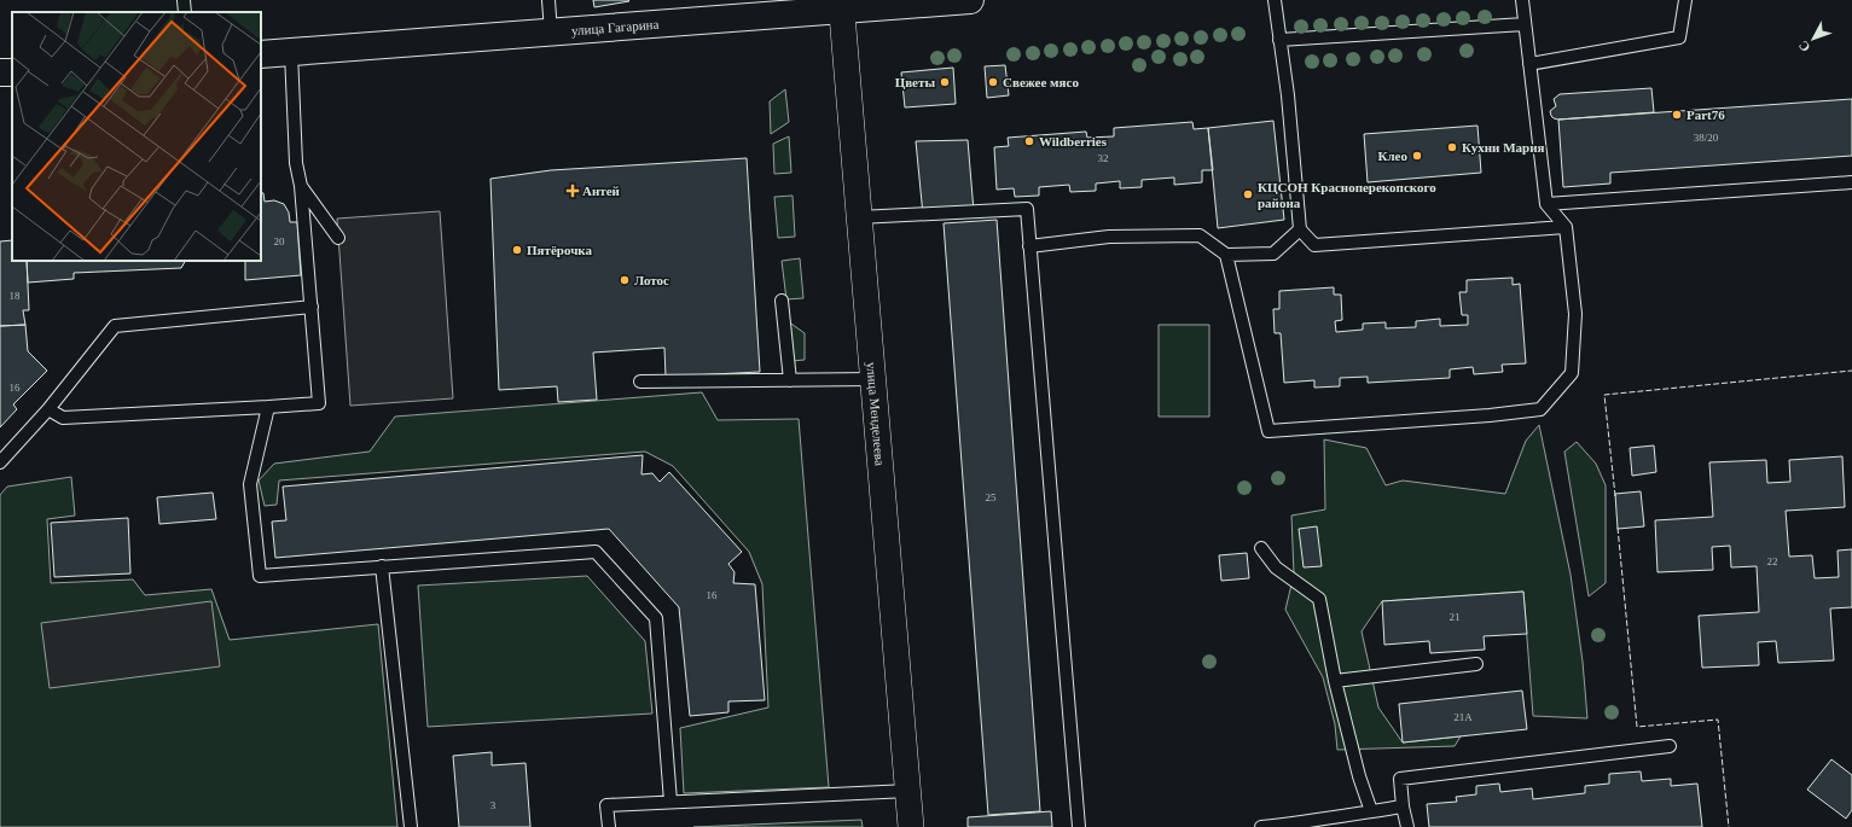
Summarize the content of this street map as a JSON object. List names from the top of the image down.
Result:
{
  "streets": {
    "main road": ["улица Гагарина"],
    "street": ["улица Менделеева"]
  },
  "crossings": [
    ["улица Гагарина", "улица Менделеева"]
  ],
  "places": {
    "other": [
      "Цветы",
      "Свежее мясо",
      "Part76",
      "Wildberries",
      "Кухни Мария",
      "Клео",
      "КЦСОН Красноперекопского района",
      "Пятёрочка",
      "Лотос"
    ],
    "health": ["Антей"]
  },
  "house_numbers": [
    "38/20",
    "32",
    "20",
    "18",
    "16",
    "25",
    "22",
    "16",
    "21",
    "21А",
    "3"
  ],
  "north": "bottom left"
}
